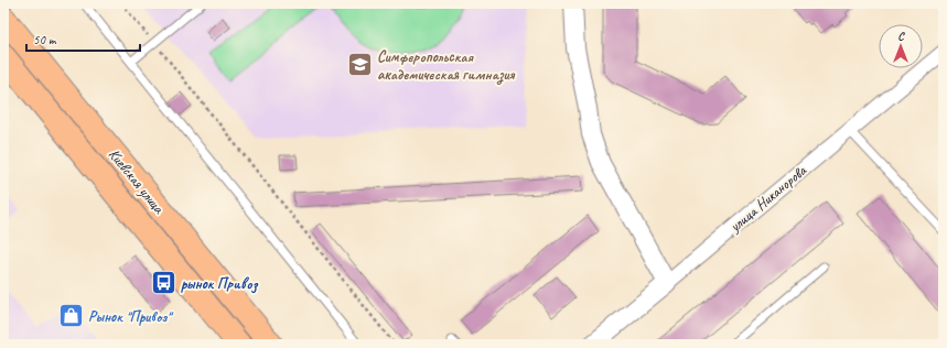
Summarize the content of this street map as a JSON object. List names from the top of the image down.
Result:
{
  "streets": {
    "main road": ["Киевская улица"],
    "street": ["улица Никанорова"]
  },
  "places": {
    "school or university": ["Симферопольская академическая гимназия"],
    "bus stop": ["рынок Привоз"],
    "shop": ["Рынок \"Привоз\""]
  },
  "scale_bar": "50 m",
  "north": "top"
}
